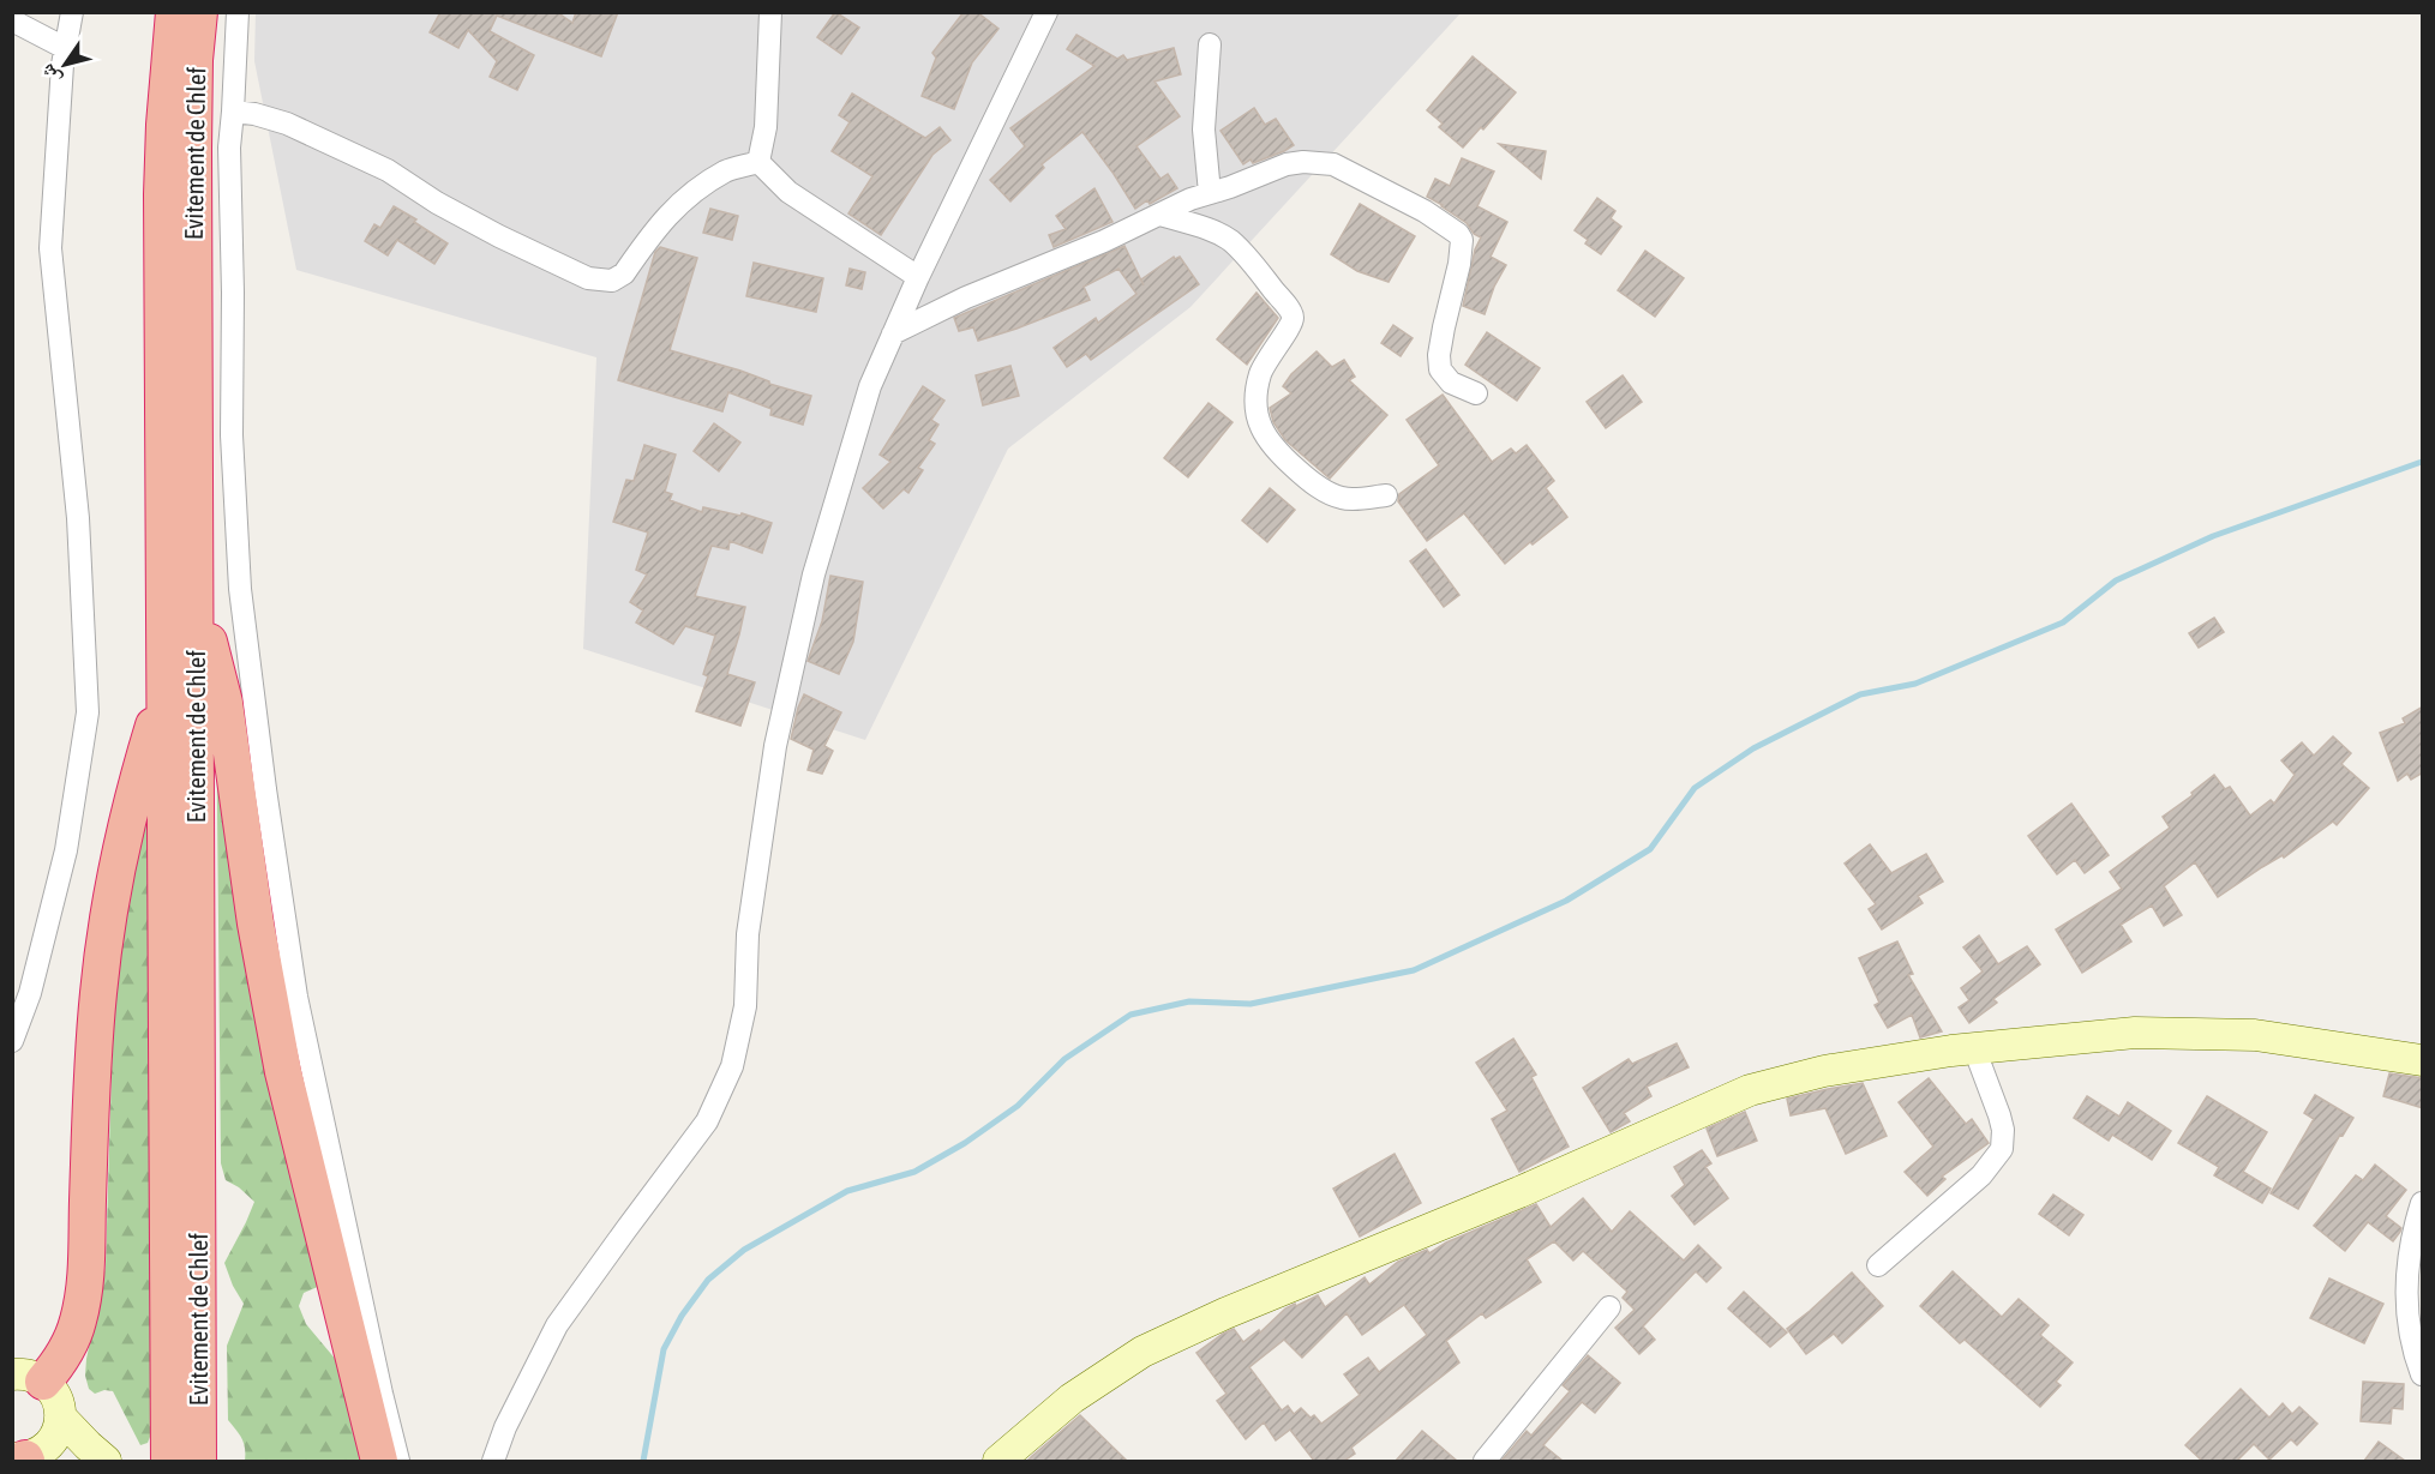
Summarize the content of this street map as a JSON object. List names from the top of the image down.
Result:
{
  "streets": {
    "highway": ["Evitement de Chlef"]
  },
  "north": "bottom left"
}
